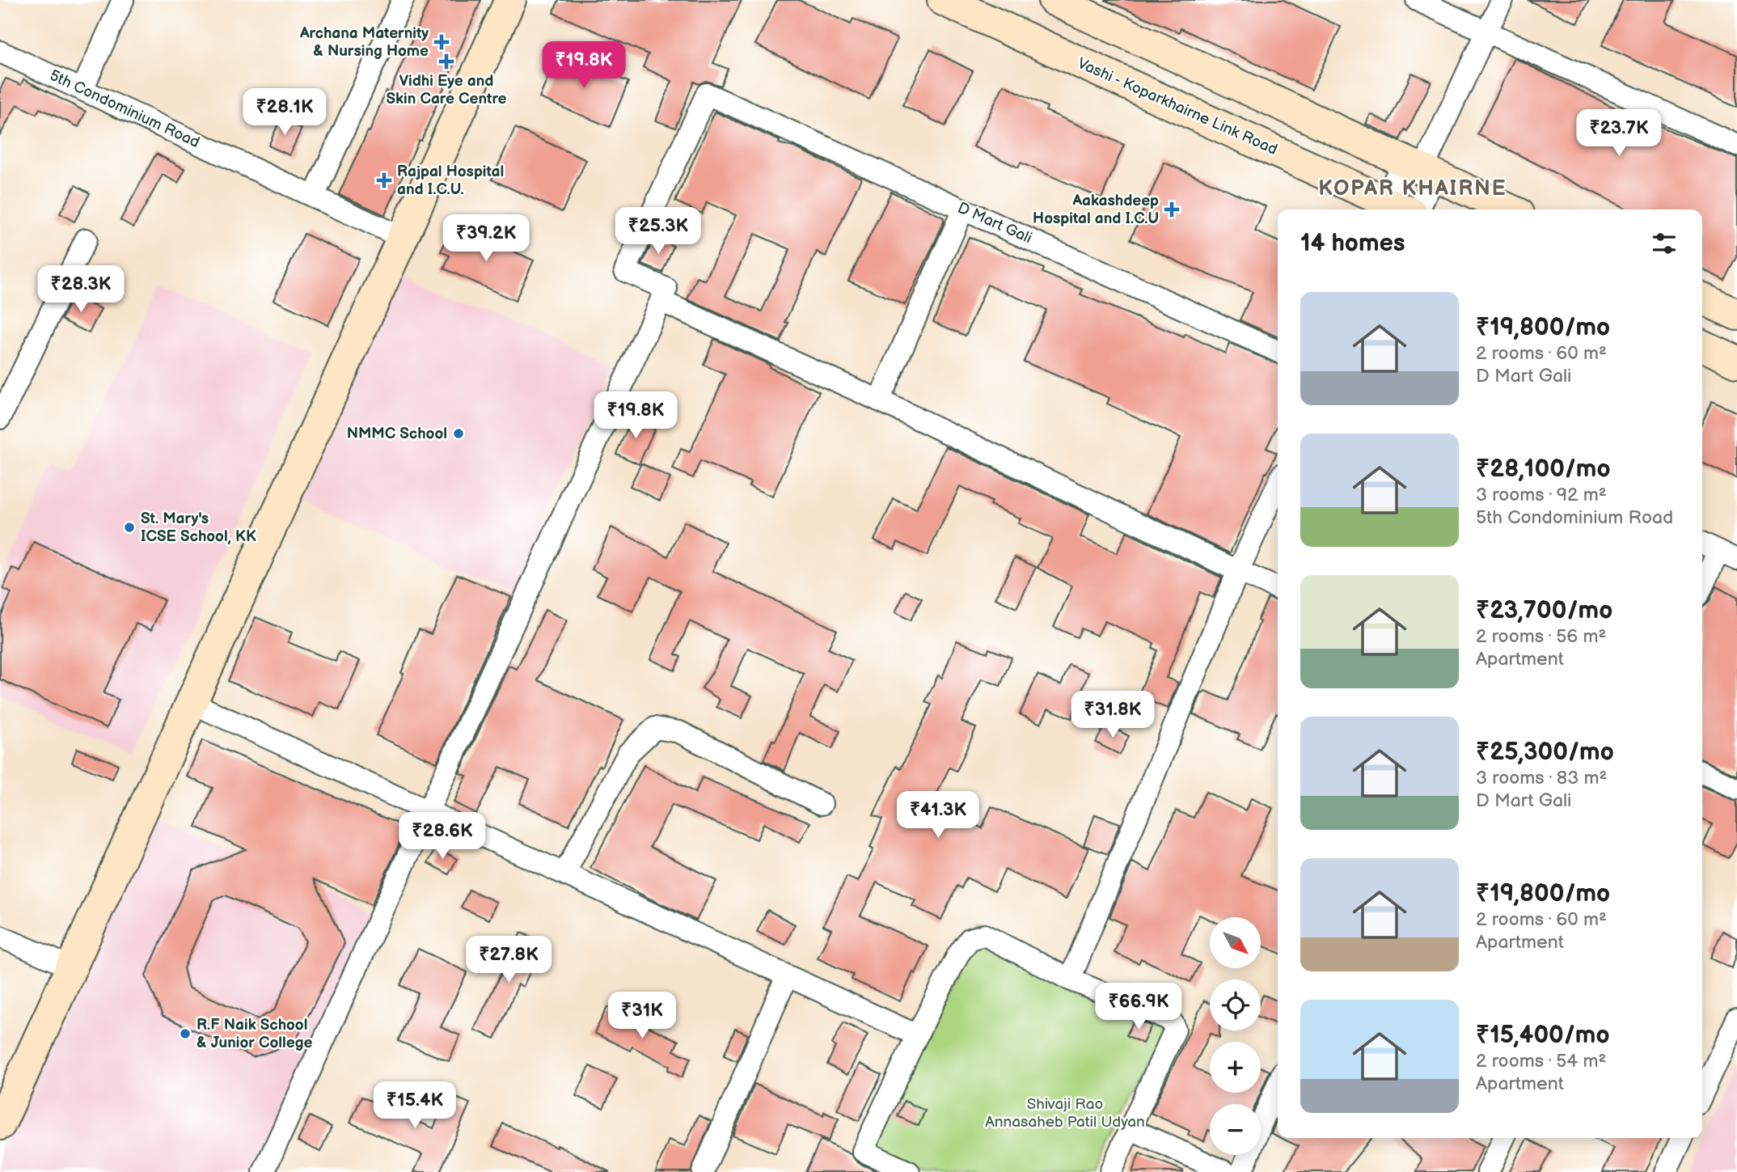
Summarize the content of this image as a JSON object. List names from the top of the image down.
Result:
{
  "streets": {
    "street": ["Vashi - Koparkhairne Link Road", "5th Condominium Road", "D Mart Gali"]
  },
  "districts": ["KOPAR KHAIRNE"],
  "parks": ["Shivaji Rao Annasaheb Patil Udyan"],
  "places": {
    "health": [
      "Archana Maternity & Nursing Home",
      "Vidhi Eye and Skin Care Centre",
      "Rajpal Hospital and I.C.U.",
      "Aakashdeep Hospital and I.C.U"
    ],
    "other": ["NMMC School", "St. Mary's ICSE School, KK", "R.F Naik School & Junior College"]
  },
  "north": "bottom right",
  "page": {
    "price": [
      "₹19.8K",
      "₹28.1K",
      "₹23.7K",
      "₹25.3K",
      "₹39.2K",
      "₹28.3K",
      "₹19.8K",
      "₹31.8K",
      "₹41.3K",
      "₹28.6K",
      "₹27.8K",
      "₹66.9K",
      "₹31K",
      "₹15.4K"
    ],
    "heading": "14 homes",
    "list": [
      {
        "name": "₹19,800/mo",
        "note": "2 rooms · 60 m² · D Mart Gali"
      },
      {
        "name": "₹28,100/mo",
        "note": "3 rooms · 92 m² · 5th Condominium Road"
      },
      {
        "name": "₹23,700/mo",
        "note": "2 rooms · 56 m² · Apartment"
      },
      {
        "name": "₹25,300/mo",
        "note": "3 rooms · 83 m² · D Mart Gali"
      },
      {
        "name": "₹19,800/mo",
        "note": "2 rooms · 60 m² · Apartment"
      },
      {
        "name": "₹15,400/mo",
        "note": "2 rooms · 54 m² · Apartment"
      }
    ],
    "map_buttons": ["+", "−"]
  }
}
